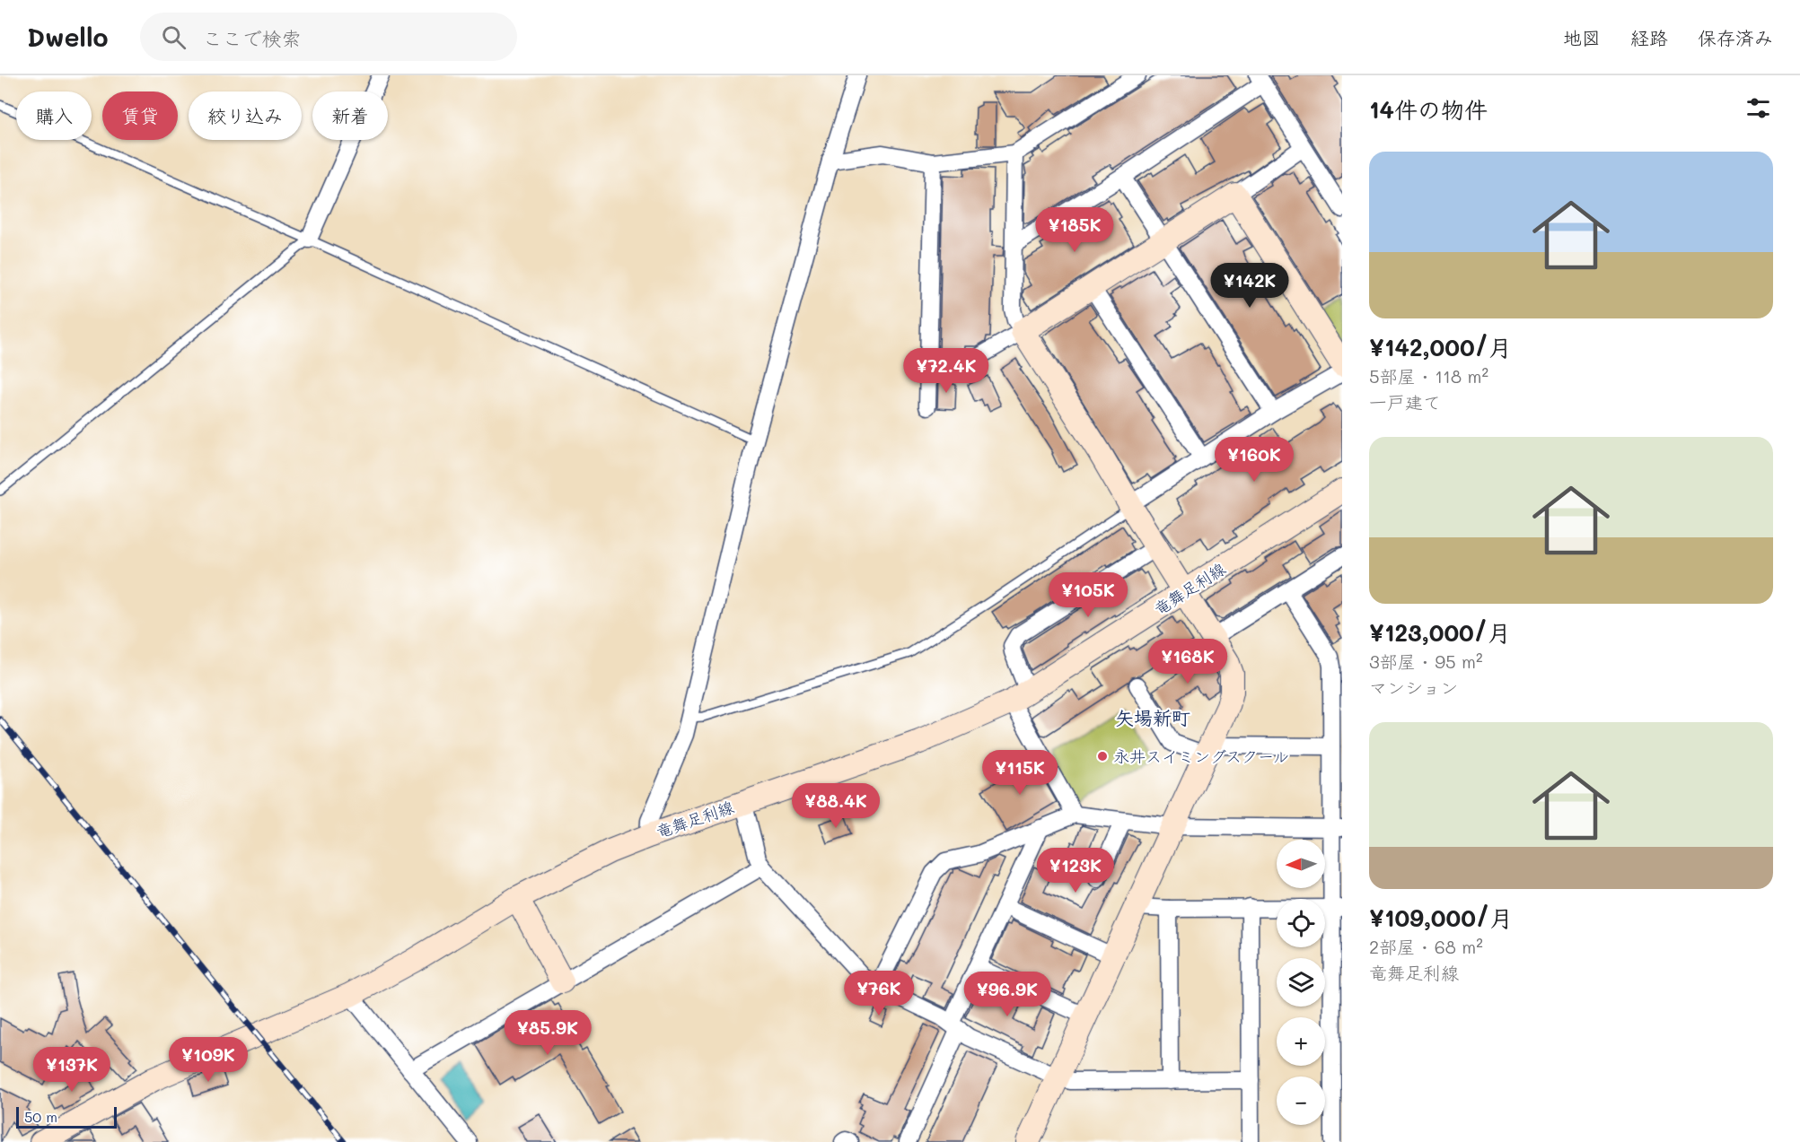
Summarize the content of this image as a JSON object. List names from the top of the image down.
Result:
{
  "streets": {
    "street": ["竜舞足利線"]
  },
  "districts": ["矢場新町"],
  "places": ["永井スイミングスクール"],
  "scale_bar": "50 m",
  "north": "left",
  "page": {
    "header": "Dwello",
    "search": "ここで検索",
    "nav": ["地図", "経路", "保存済み"],
    "heading": "14件の物件",
    "chip": [
      "購入",
      "賃貸",
      "絞り込み",
      "新着"
    ],
    "list": [
      {
        "name": "¥142,000/月",
        "note": "5部屋 · 118 m² · 一戸建て"
      },
      {
        "name": "¥123,000/月",
        "note": "3部屋 · 95 m² · マンション"
      },
      {
        "name": "¥109,000/月",
        "note": "2部屋 · 68 m² · 竜舞足利線"
      }
    ],
    "price": [
      "¥185K",
      "¥142K",
      "¥72.4K",
      "¥160K",
      "¥105K",
      "¥168K",
      "¥115K",
      "¥88.4K",
      "¥123K",
      "¥76K",
      "¥96.9K",
      "¥85.9K",
      "¥109K",
      "¥137K"
    ],
    "map_buttons": ["+", "−"],
    "scale": "50 m"
  }
}
